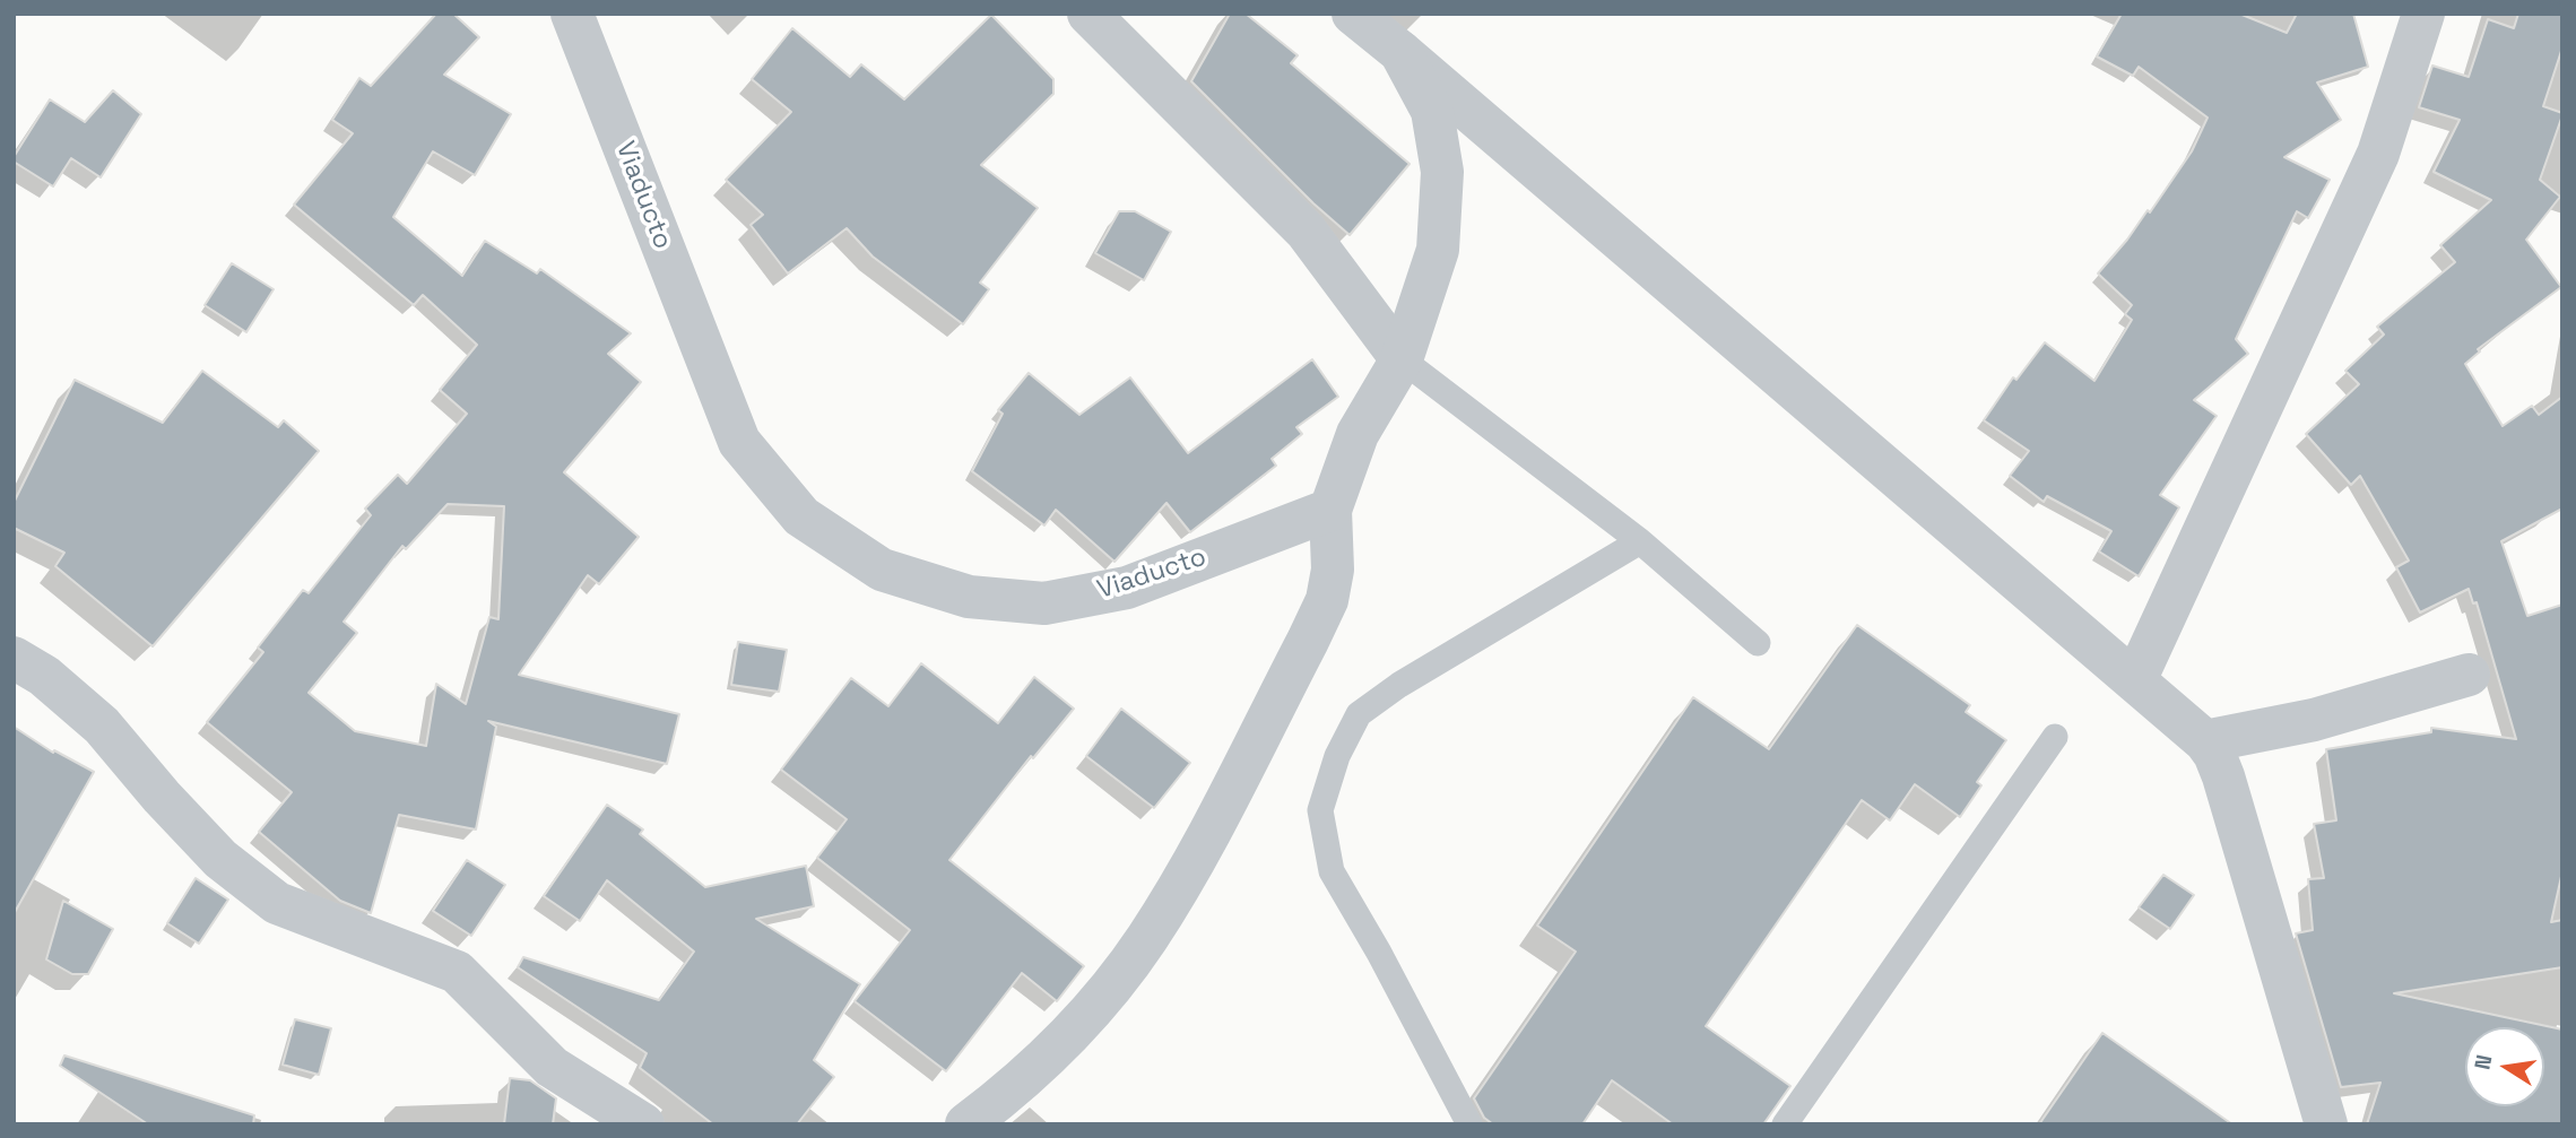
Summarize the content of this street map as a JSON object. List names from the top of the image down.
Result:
{
  "streets": {
    "street": ["Viaducto"]
  },
  "north": "left"
}
